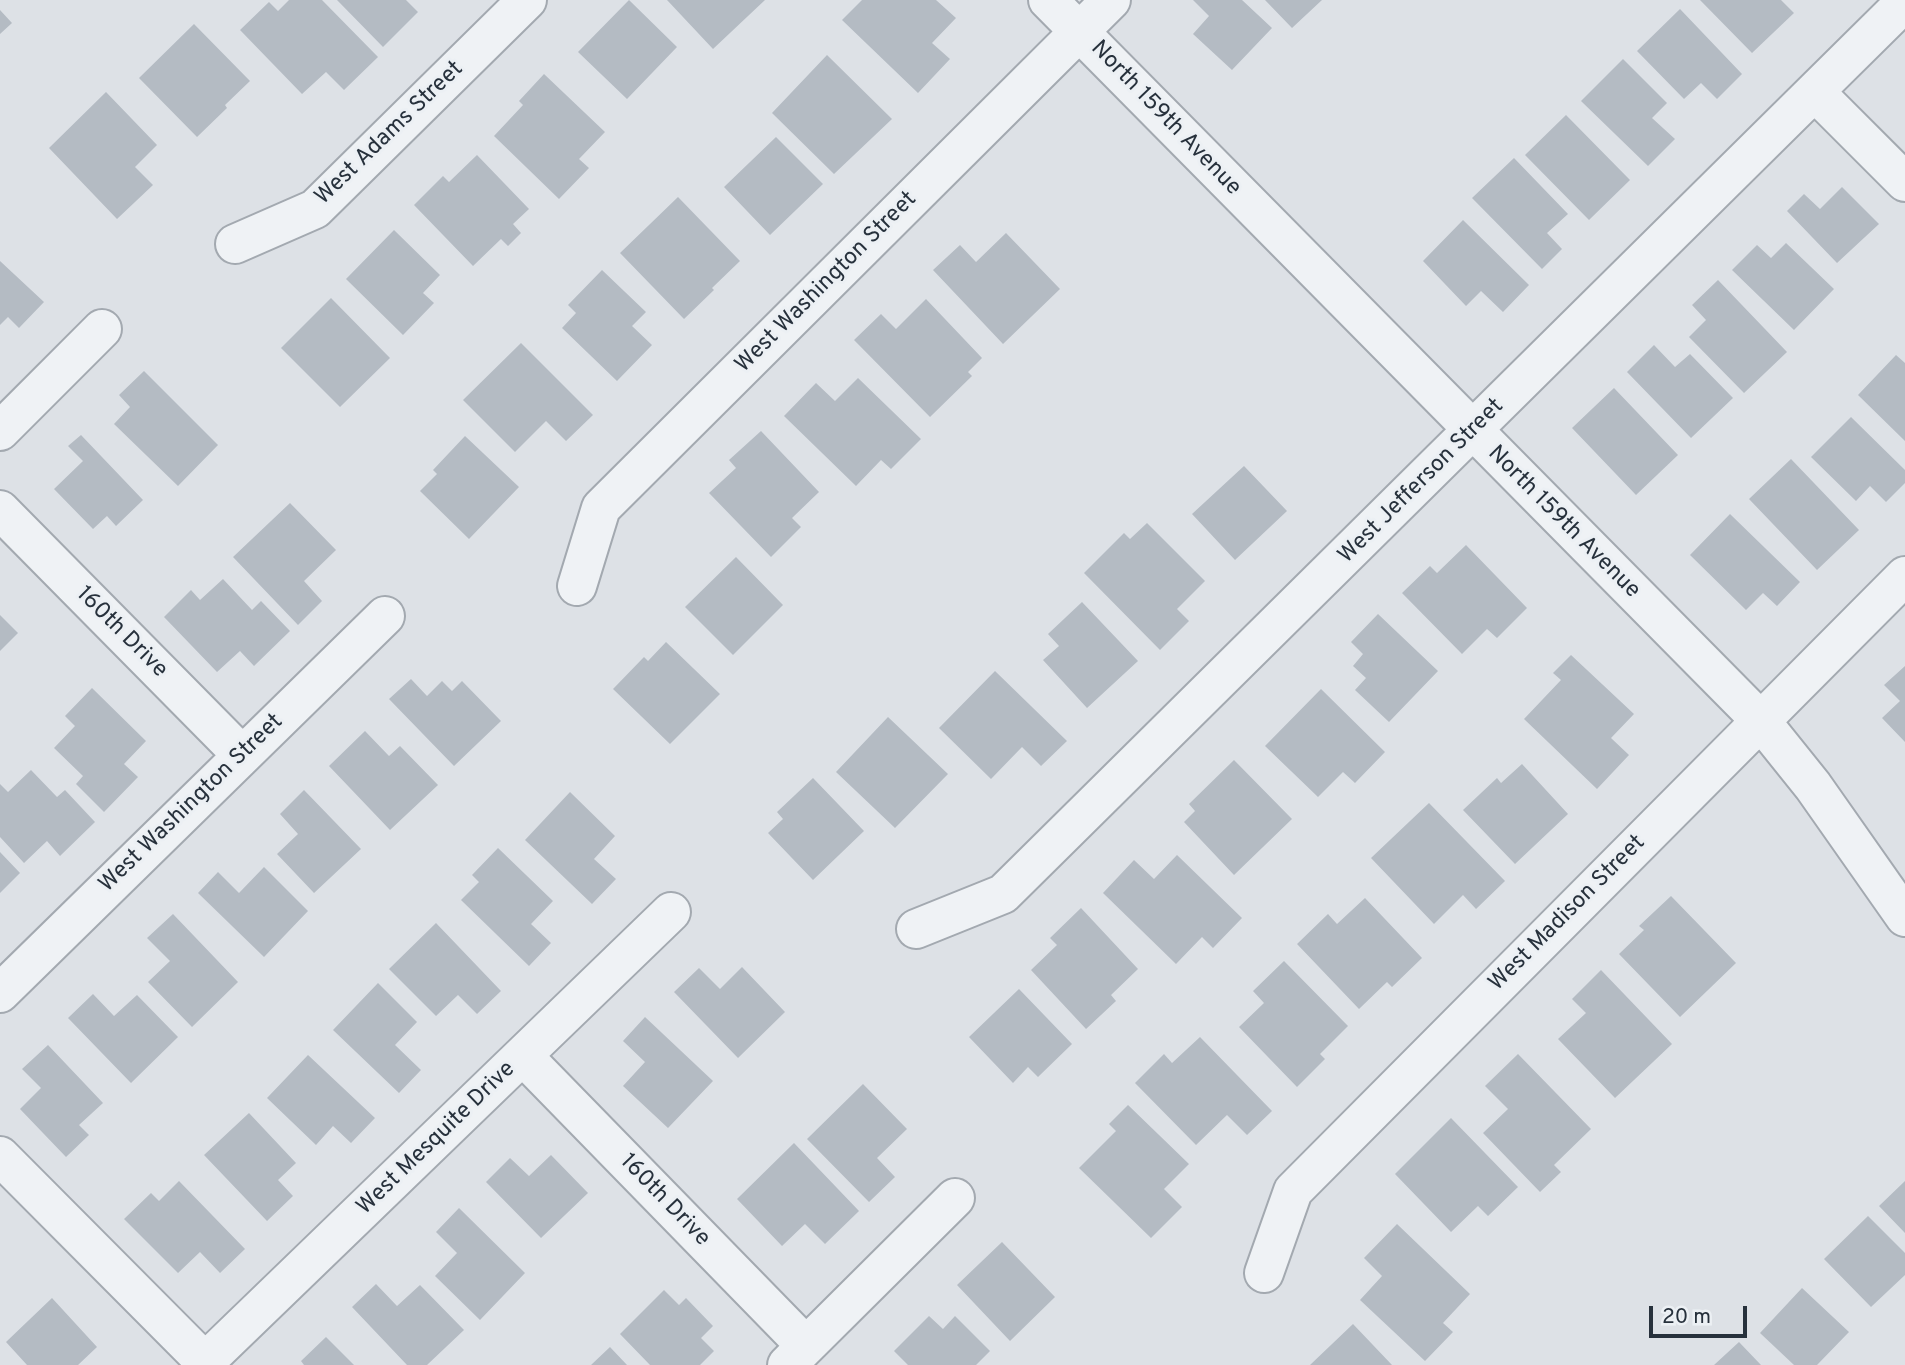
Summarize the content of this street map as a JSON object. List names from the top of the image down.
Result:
{
  "streets": {
    "street": [
      "North 159th Avenue",
      "West Adams Street",
      "West Washington Street",
      "West Jefferson Street",
      "160th Drive",
      "West Madison Street",
      "West Mesquite Drive"
    ]
  },
  "crossings": [
    ["North 159th Avenue", "West Washington Street"],
    ["North 159th Avenue", "West Jefferson Street"],
    ["North 159th Avenue", "West Madison Street"],
    ["West Washington Street", "160th Drive"],
    ["160th Drive", "West Mesquite Drive"]
  ],
  "scale_bar": "20 m"
}
